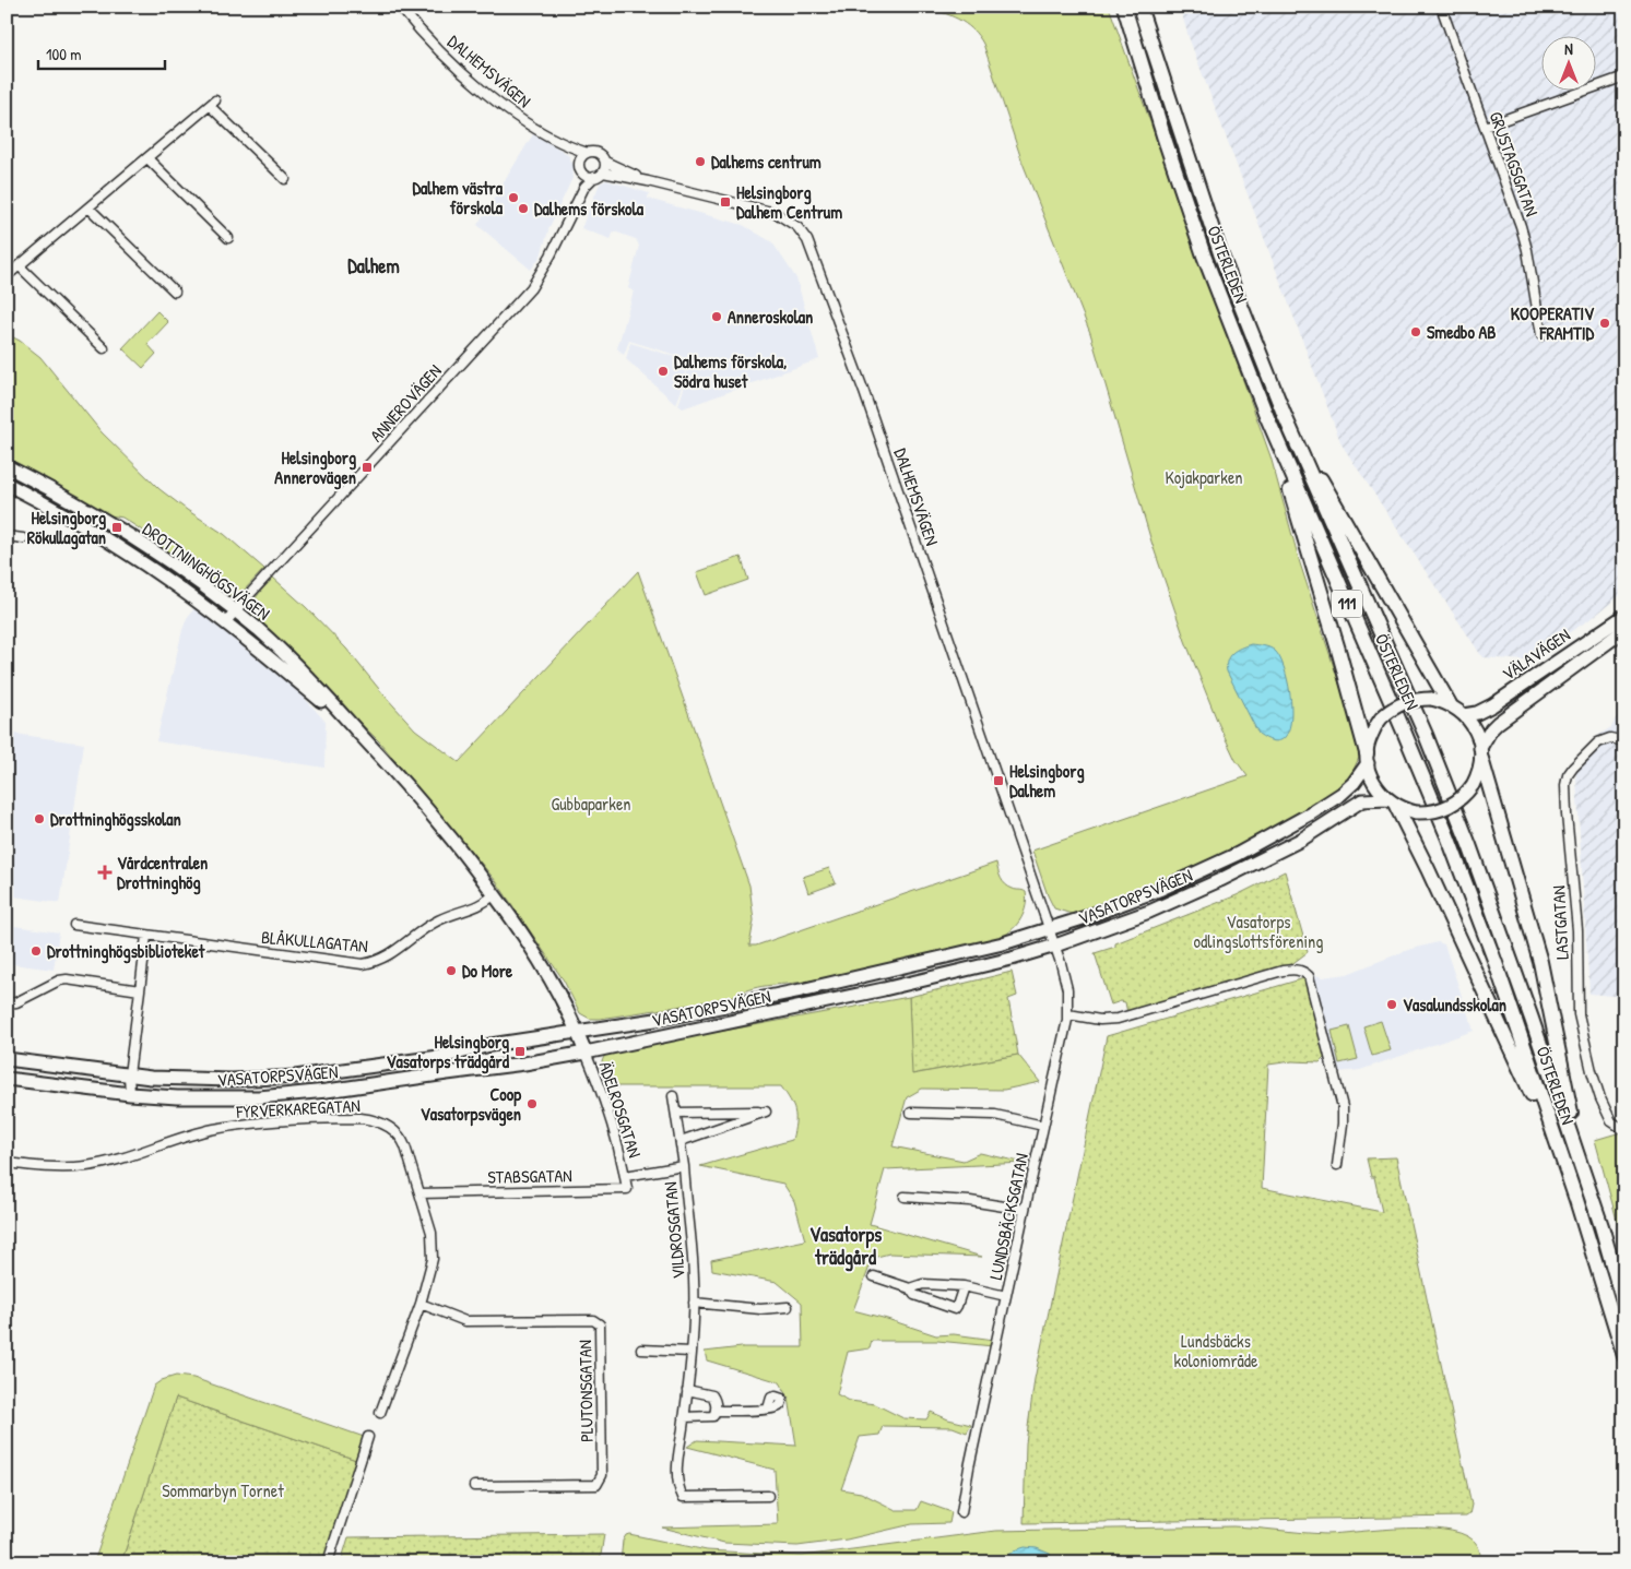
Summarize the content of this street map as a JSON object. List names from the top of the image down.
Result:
{
  "streets": {
    "main road": [
      "ÖSTERLEDEN",
      "DROTTNINGHÖGSVÄGEN",
      "111",
      "VÄLAVÄGEN",
      "VASATORPSVÄGEN"
    ],
    "street": [
      "DALHEMSVÄGEN",
      "GRUSTAGSGATAN",
      "ANNEROVÄGEN",
      "LASTGATAN",
      "BLÅKULLAGATAN",
      "FYRVERKAREGATAN",
      "ÄDELROSGATAN",
      "STABSGATAN",
      "LUNDSBÄCKSGATAN",
      "VILDROSGATAN",
      "PLUTONSGATAN"
    ]
  },
  "crossings": [
    ["DALHEMSVÄGEN", "ANNEROVÄGEN"],
    ["DALHEMSVÄGEN", "VASATORPSVÄGEN"],
    ["DALHEMSVÄGEN", "LUNDSBÄCKSGATAN"],
    ["ANNEROVÄGEN", "DROTTNINGHÖGSVÄGEN"],
    ["DROTTNINGHÖGSVÄGEN", "VASATORPSVÄGEN"],
    ["DROTTNINGHÖGSVÄGEN", "BLÅKULLAGATAN"],
    ["DROTTNINGHÖGSVÄGEN", "ÄDELROSGATAN"],
    ["VÄLAVÄGEN", "VASATORPSVÄGEN"],
    ["VASATORPSVÄGEN", "ÄDELROSGATAN"],
    ["VASATORPSVÄGEN", "LUNDSBÄCKSGATAN"],
    ["FYRVERKAREGATAN", "STABSGATAN"],
    ["FYRVERKAREGATAN", "PLUTONSGATAN"],
    ["ÄDELROSGATAN", "STABSGATAN"],
    ["ÄDELROSGATAN", "VILDROSGATAN"],
    ["STABSGATAN", "VILDROSGATAN"]
  ],
  "districts": ["Dalhem", "Vasatorps trädgård"],
  "parks": [
    "Kojakparken",
    "Gubbaparken",
    "Vasatorps odlingslottsförening",
    "Lundsbäcks koloniområde",
    "Sommarbyn Tornet"
  ],
  "places": {
    "other": [
      "Dalhems centrum",
      "Dalhem västra förskola",
      "Dalhems förskola",
      "Anneroskolan",
      "KOOPERATIV FRAMTID",
      "Smedbo AB",
      "Dalhems förskola, Södra huset",
      "Drottninghögsskolan",
      "Drottninghögsbiblioteket",
      "Do More",
      "Vasalundsskolan",
      "Coop Vasatorpsvägen"
    ],
    "transit": [
      "Helsingborg Dalhem Centrum",
      "Helsingborg Annerovägen",
      "Helsingborg Rökullagatan",
      "Helsingborg Dalhem",
      "Helsingborg Vasatorps trädgård"
    ],
    "health": ["Vårdcentralen Drottninghög"]
  },
  "scale_bar": "100 m",
  "north": "top"
}
